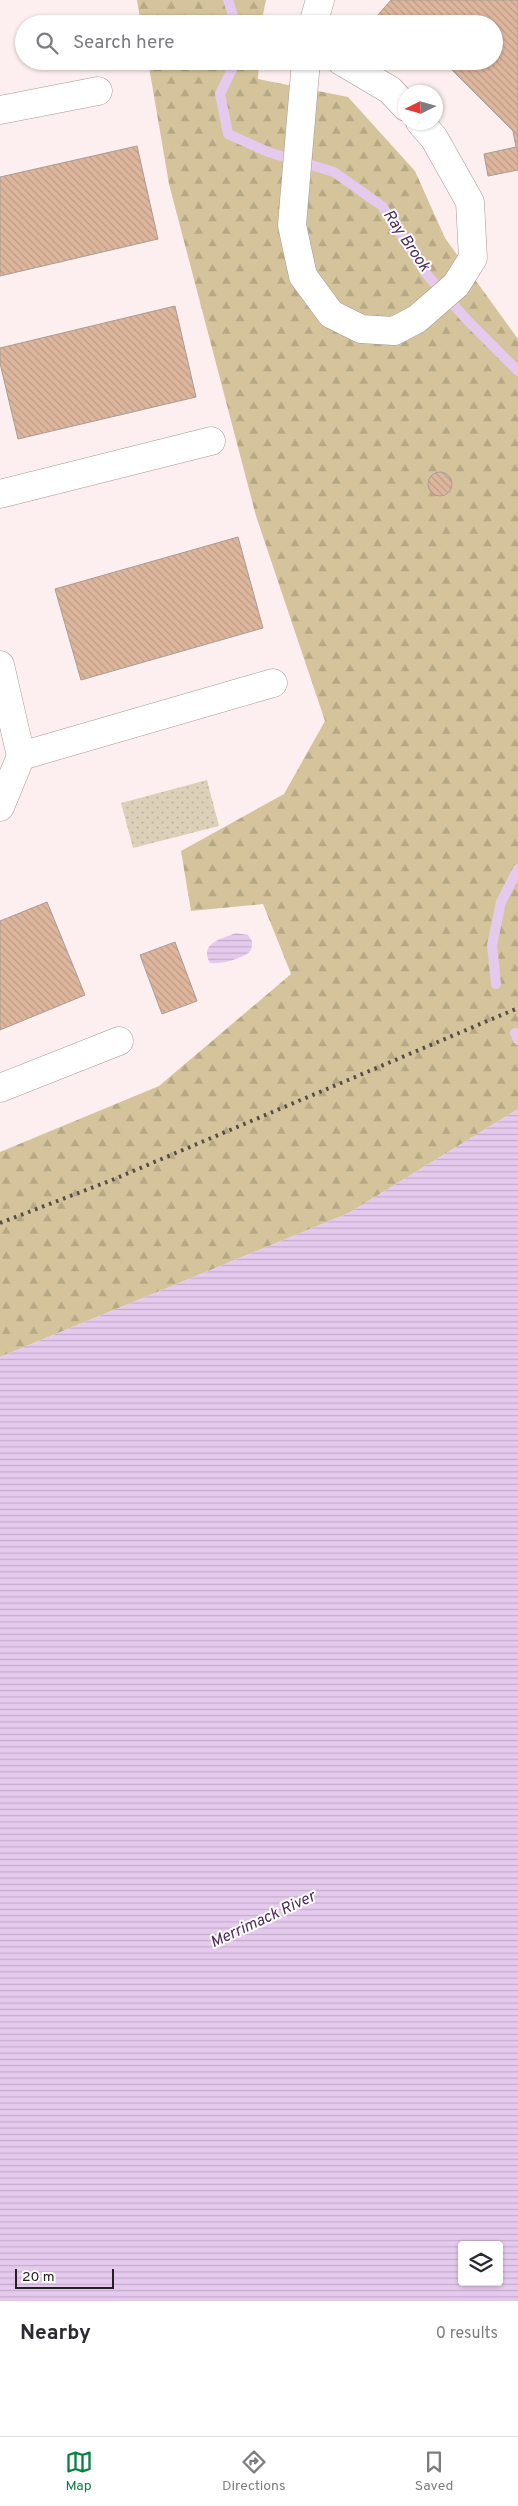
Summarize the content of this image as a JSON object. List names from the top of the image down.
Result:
{
  "water": ["Ray Brook", "Merrimack River"],
  "scale_bar": "20 m",
  "north": "left",
  "page": {
    "search": "Search here",
    "scale": "20 m",
    "heading": ["Nearby", "0 results"],
    "nav": ["Map", "Directions", "Saved"]
  }
}
